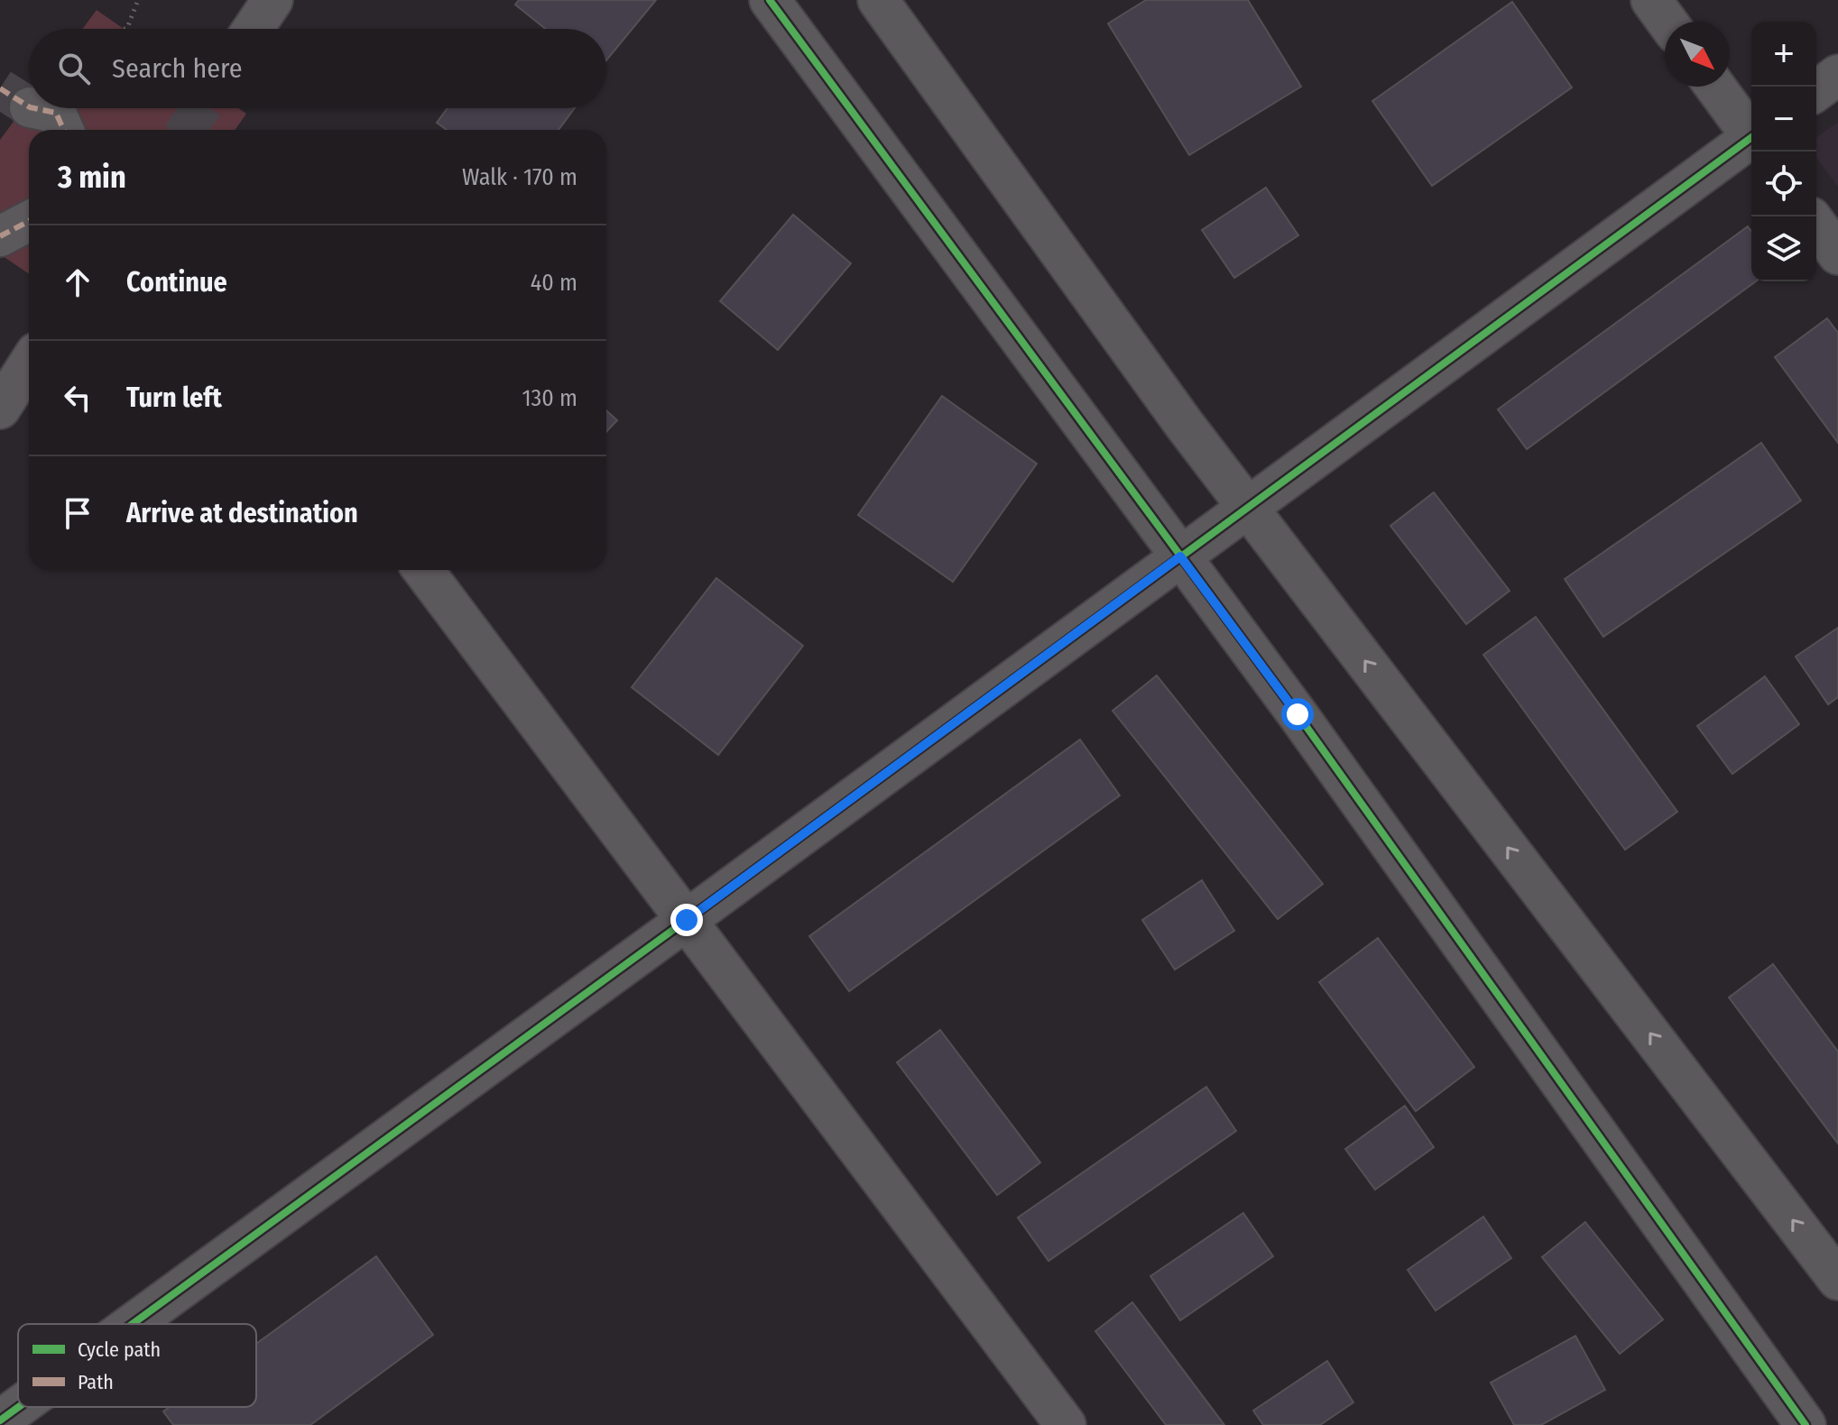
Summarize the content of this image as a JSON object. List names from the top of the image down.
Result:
{
  "legend": ["Cycle path", "Path"],
  "north": "bottom right",
  "page": {
    "map_buttons": ["+", "−"],
    "search": "Search here",
    "heading": ["3 min", "Walk · 170 m"],
    "list": [
      ["Continue", "40 m"],
      ["Turn left", "130 m"],
      "Arrive at destination"
    ]
  }
}
